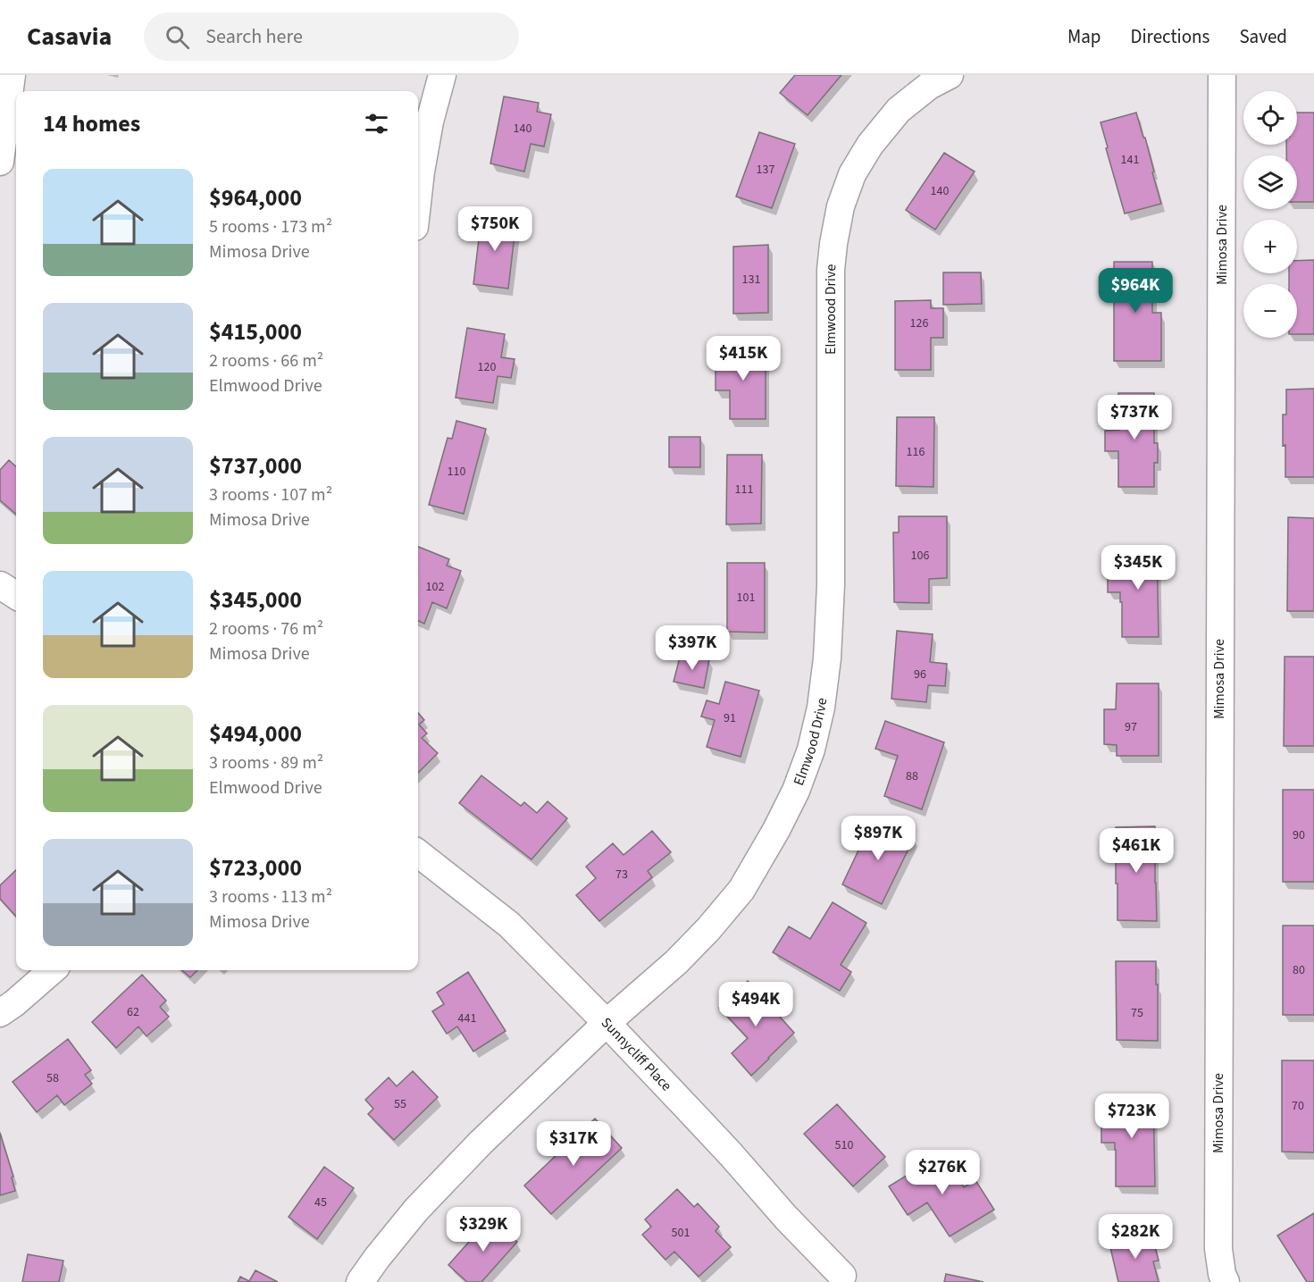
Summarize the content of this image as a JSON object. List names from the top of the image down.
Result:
{
  "streets": {
    "street": ["Mimosa Drive", "Elmwood Drive", "Sunnycliff Place"]
  },
  "crossings": [
    ["Elmwood Drive", "Sunnycliff Place"]
  ],
  "house_numbers": [
    "140",
    "141",
    "137",
    "140",
    "131",
    "126",
    "120",
    "116",
    "110",
    "111",
    "106",
    "102",
    "101",
    "96",
    "91",
    "97",
    "88",
    "90",
    "73",
    "80",
    "62",
    "75",
    "441",
    "58",
    "55",
    "70",
    "510",
    "45",
    "501"
  ],
  "page": {
    "header": "Casavia",
    "search": "Search here",
    "nav": ["Map", "Directions", "Saved"],
    "map_buttons": ["+", "−"],
    "heading": "14 homes",
    "list": [
      {
        "name": "$964,000",
        "note": "5 rooms · 173 m² · Mimosa Drive"
      },
      {
        "name": "$415,000",
        "note": "2 rooms · 66 m² · Elmwood Drive"
      },
      {
        "name": "$737,000",
        "note": "3 rooms · 107 m² · Mimosa Drive"
      },
      {
        "name": "$345,000",
        "note": "2 rooms · 76 m² · Mimosa Drive"
      },
      {
        "name": "$494,000",
        "note": "3 rooms · 89 m² · Elmwood Drive"
      },
      {
        "name": "$723,000",
        "note": "3 rooms · 113 m² · Mimosa Drive"
      }
    ],
    "price": [
      "$750K",
      "$964K",
      "$415K",
      "$737K",
      "$345K",
      "$397K",
      "$897K",
      "$461K",
      "$494K",
      "$723K",
      "$317K",
      "$276K",
      "$329K",
      "$282K"
    ]
  }
}
